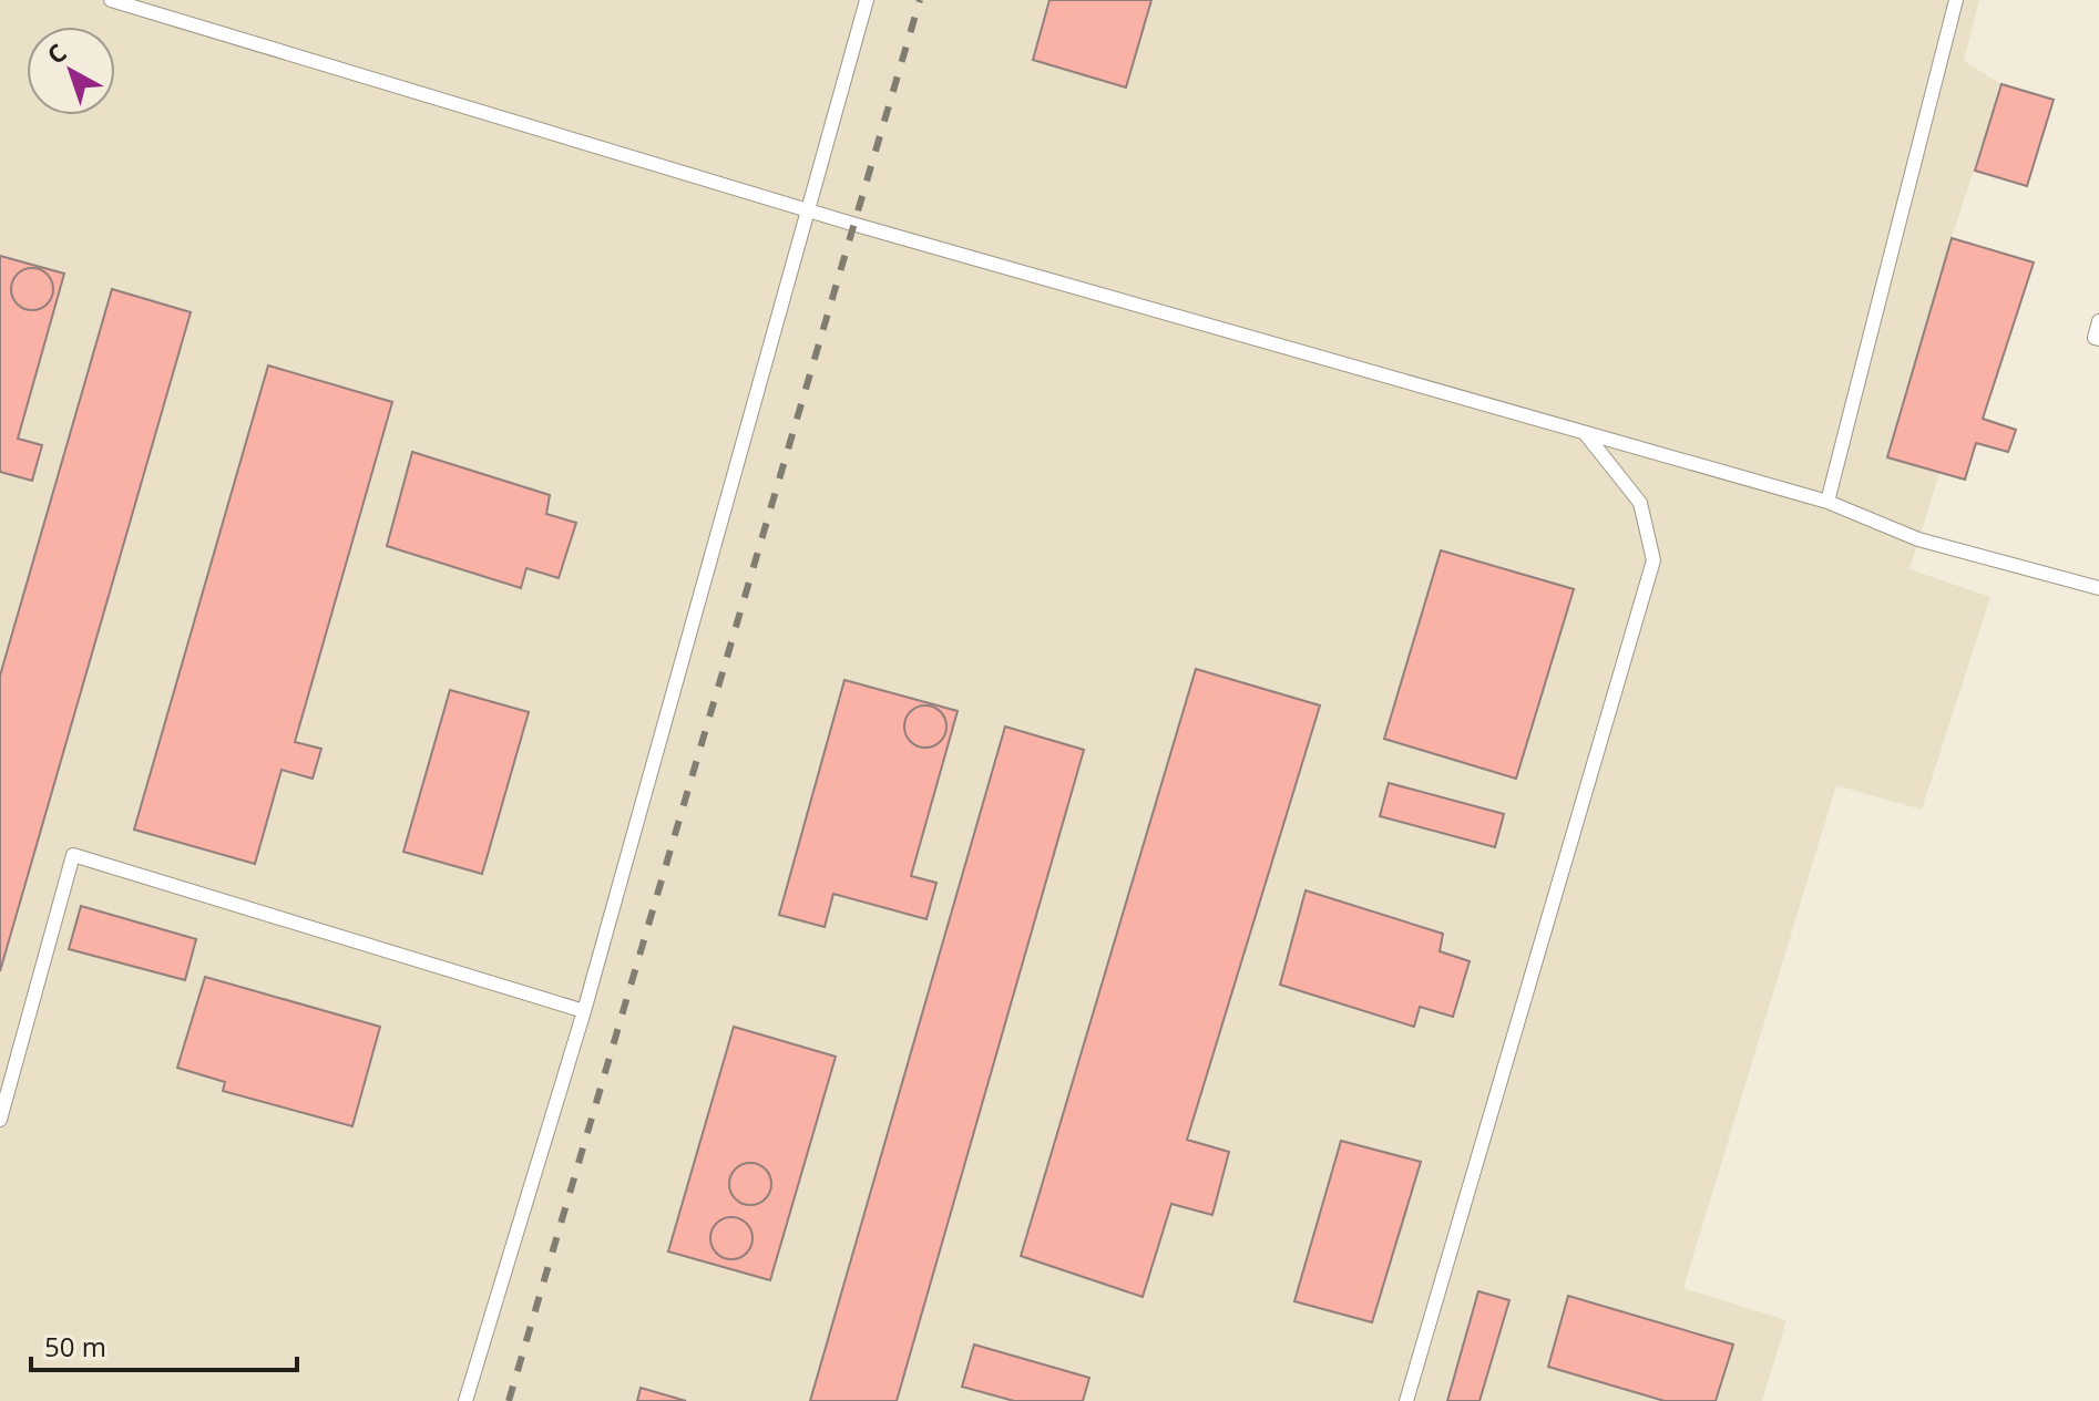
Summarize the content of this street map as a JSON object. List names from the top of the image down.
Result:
{
  "scale_bar": "50 m",
  "north": "top left"
}
